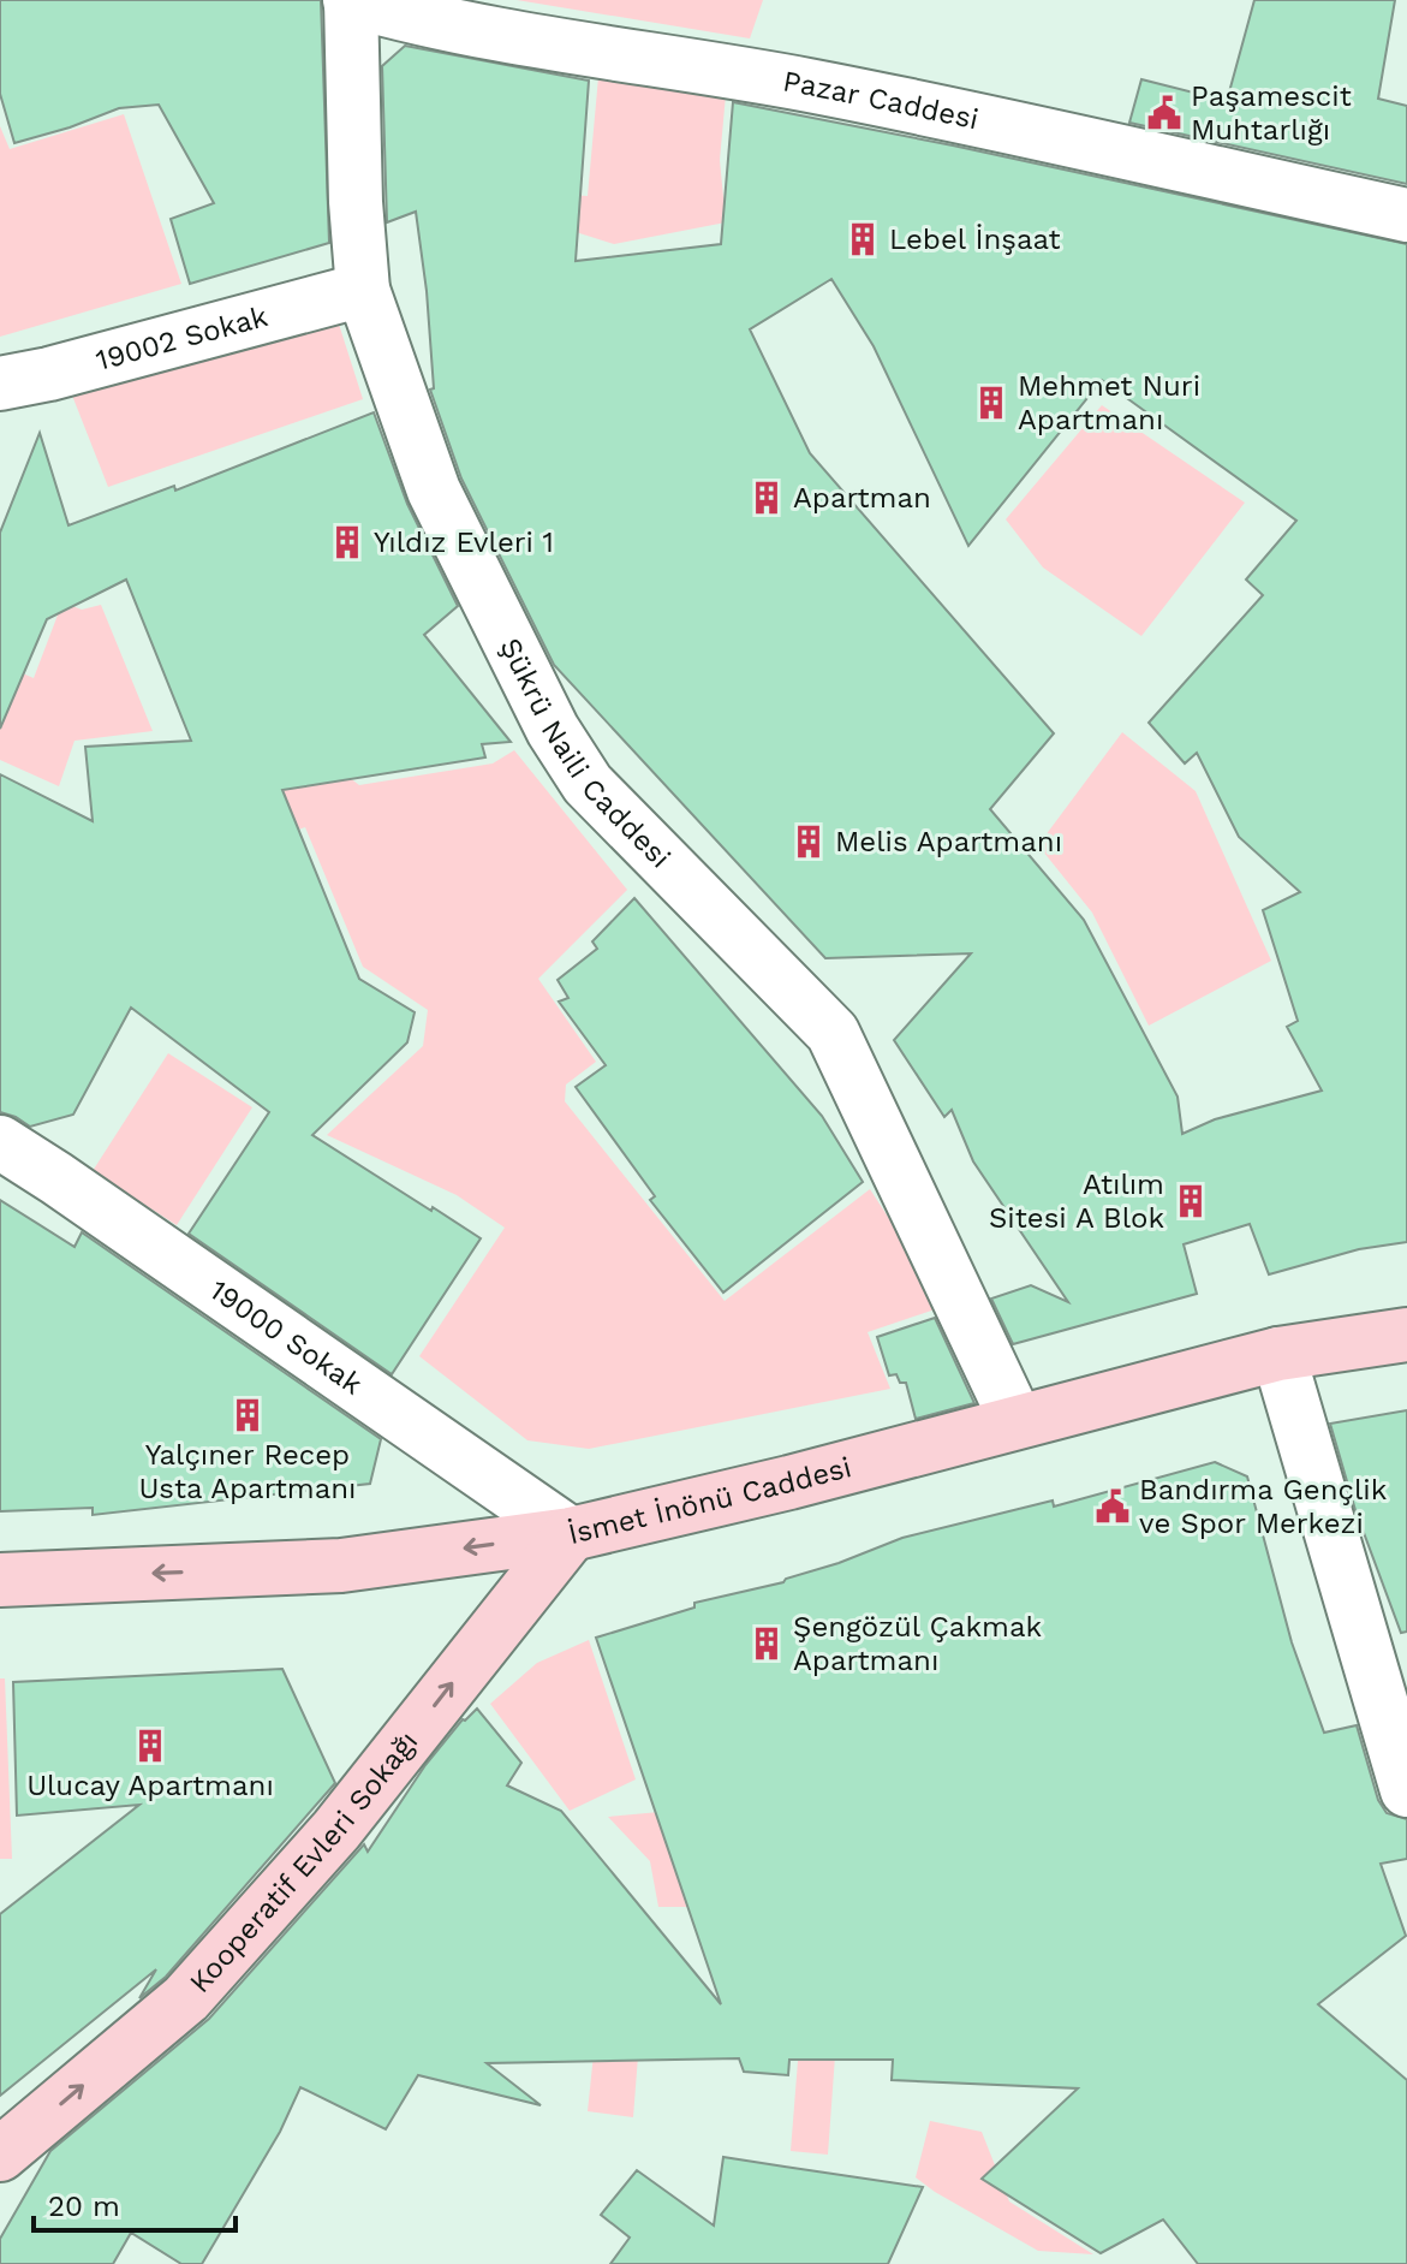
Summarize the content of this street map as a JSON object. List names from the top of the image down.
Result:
{
  "streets": {
    "main road": ["İsmet İnönü Caddesi", "Kooperatif Evleri Sokağı"],
    "street": [
      "Pazar Caddesi",
      "19002 Sokak",
      "Şükrü Naili Caddesi",
      "19000 Sokak"
    ]
  },
  "crossings": [
    ["Pazar Caddesi", "Şükrü Naili Caddesi"],
    ["19002 Sokak", "Şükrü Naili Caddesi"],
    ["Şükrü Naili Caddesi", "İsmet İnönü Caddesi"],
    ["19000 Sokak", "İsmet İnönü Caddesi"],
    ["19000 Sokak", "Kooperatif Evleri Sokağı"],
    ["İsmet İnönü Caddesi", "Kooperatif Evleri Sokağı"]
  ],
  "one_way": ["İsmet İnönü Caddesi", "Kooperatif Evleri Sokağı"],
  "places": {
    "public building": ["Paşamescit Muhtarlığı", "Bandırma Gençlik ve Spor Merkezi"],
    "building": [
      "Lebel İnşaat",
      "Mehmet Nuri Apartmanı",
      "Apartman",
      "Yıldız Evleri 1",
      "Melis Apartmanı",
      "Atılım Sitesi A Blok",
      "Yalçıner Recep Usta Apartmanı",
      "Şengözül Çakmak Apartmanı",
      "Ulucay Apartmanı"
    ]
  },
  "scale_bar": "20 m"
}
